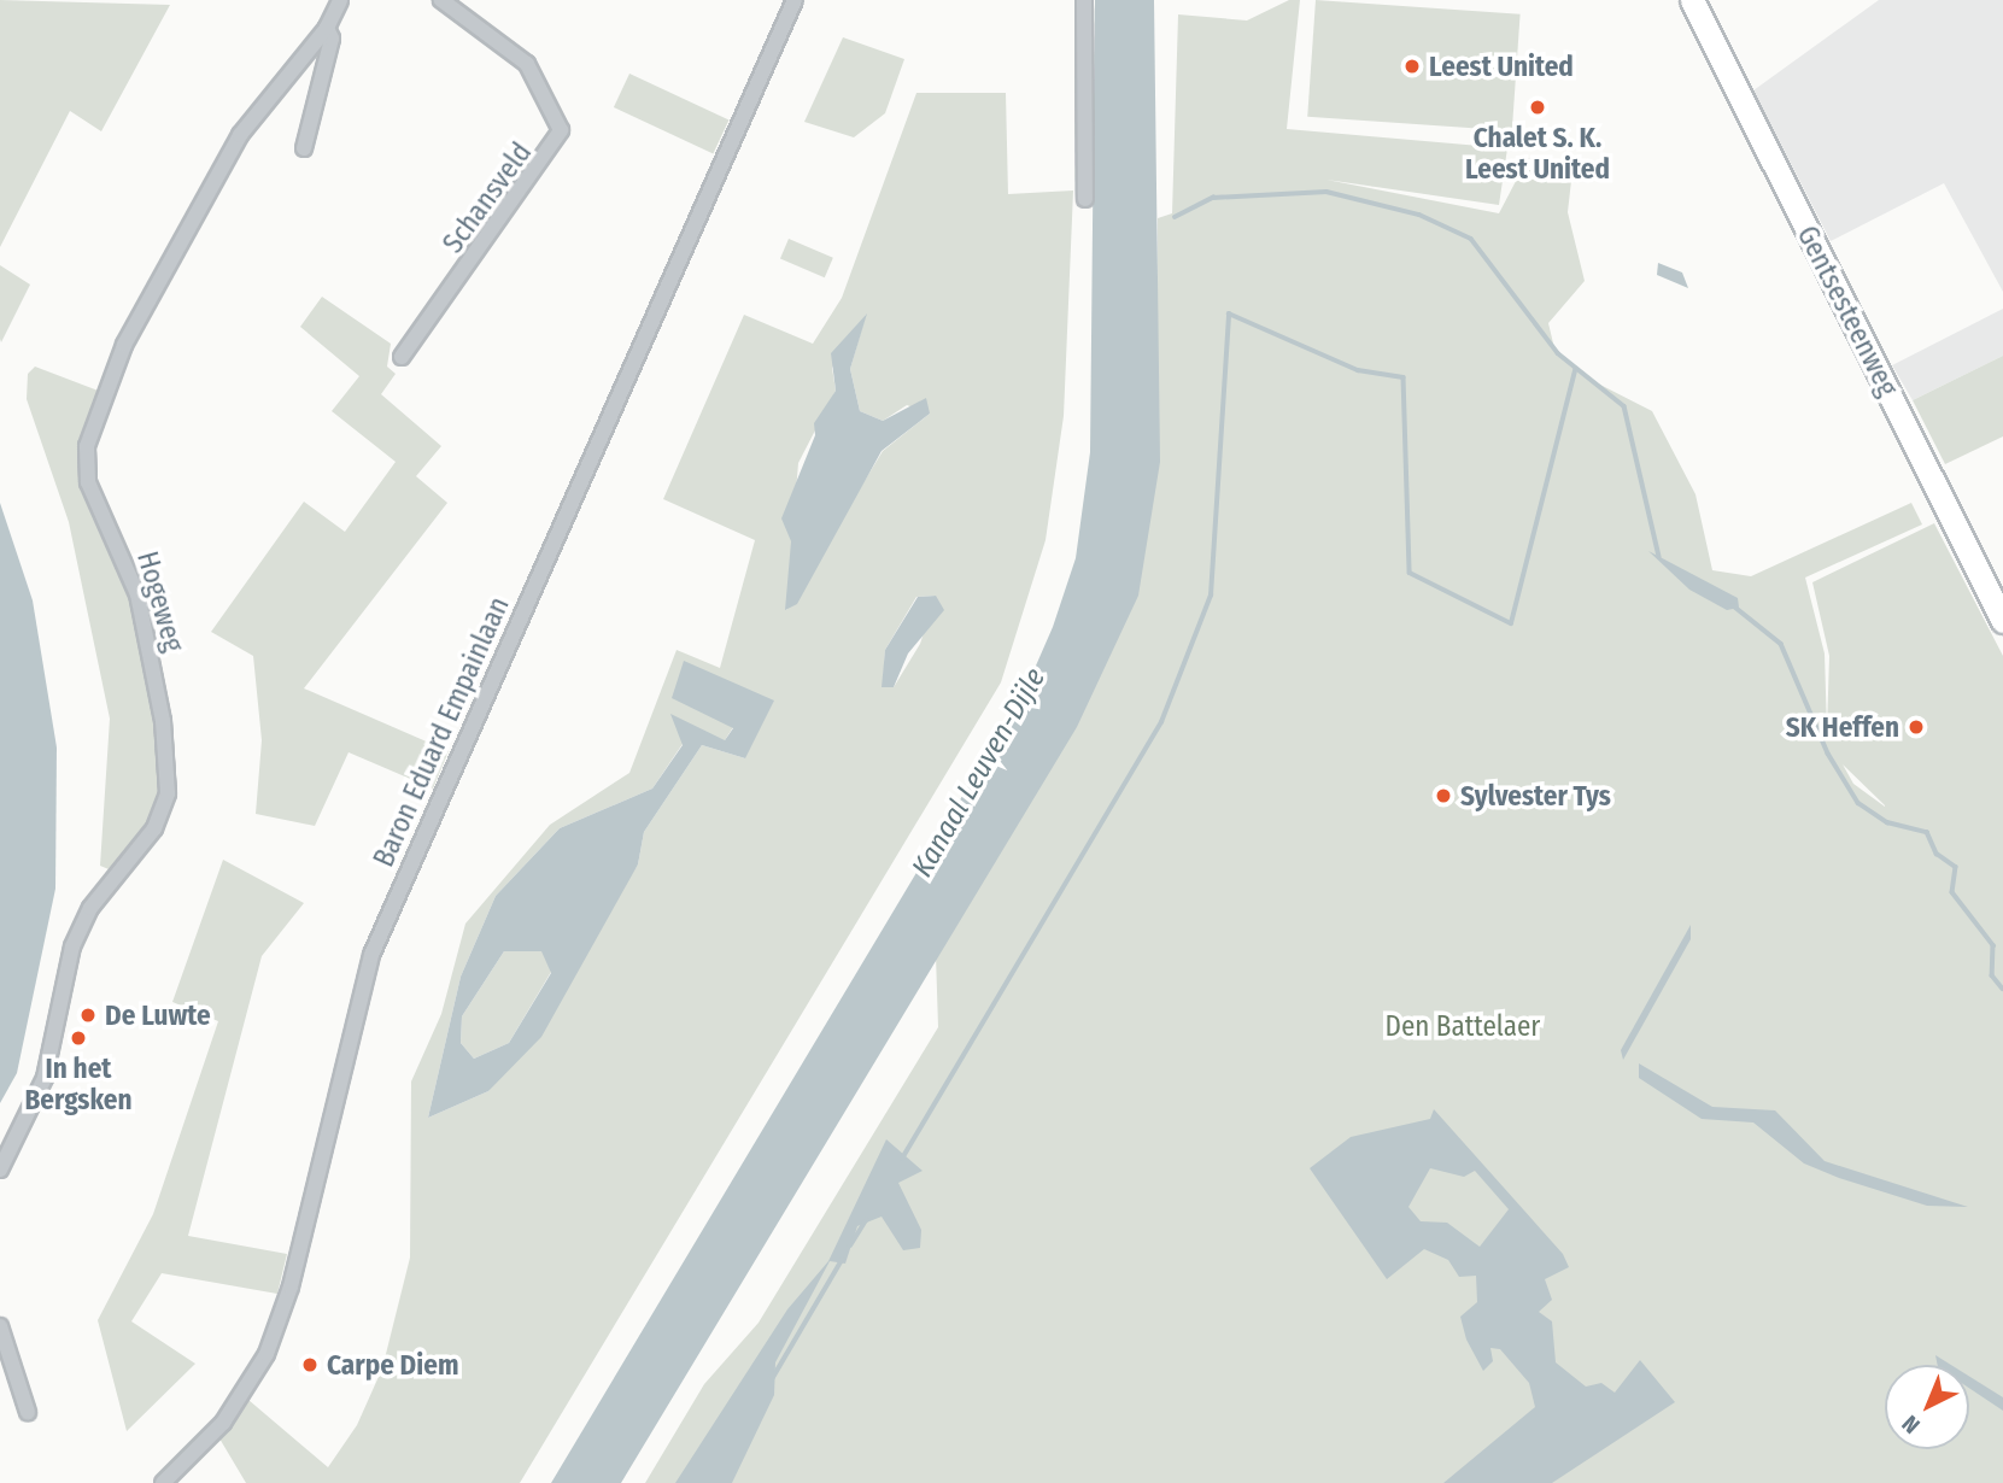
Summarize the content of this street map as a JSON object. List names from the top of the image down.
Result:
{
  "streets": {
    "main road": ["Gentsesteenweg"],
    "street": ["Schansveld", "Hogeweg", "Baron Eduard Empainlaan"]
  },
  "water": ["Kanaal Leuven-Dijle"],
  "parks": ["Den Battelaer"],
  "places": [
    "Leest United",
    "Chalet S. K. Leest United",
    "SK Heffen",
    "Sylvester Tys",
    "De Luwte",
    "In het Bergsken",
    "Carpe Diem"
  ],
  "north": "bottom left"
}
